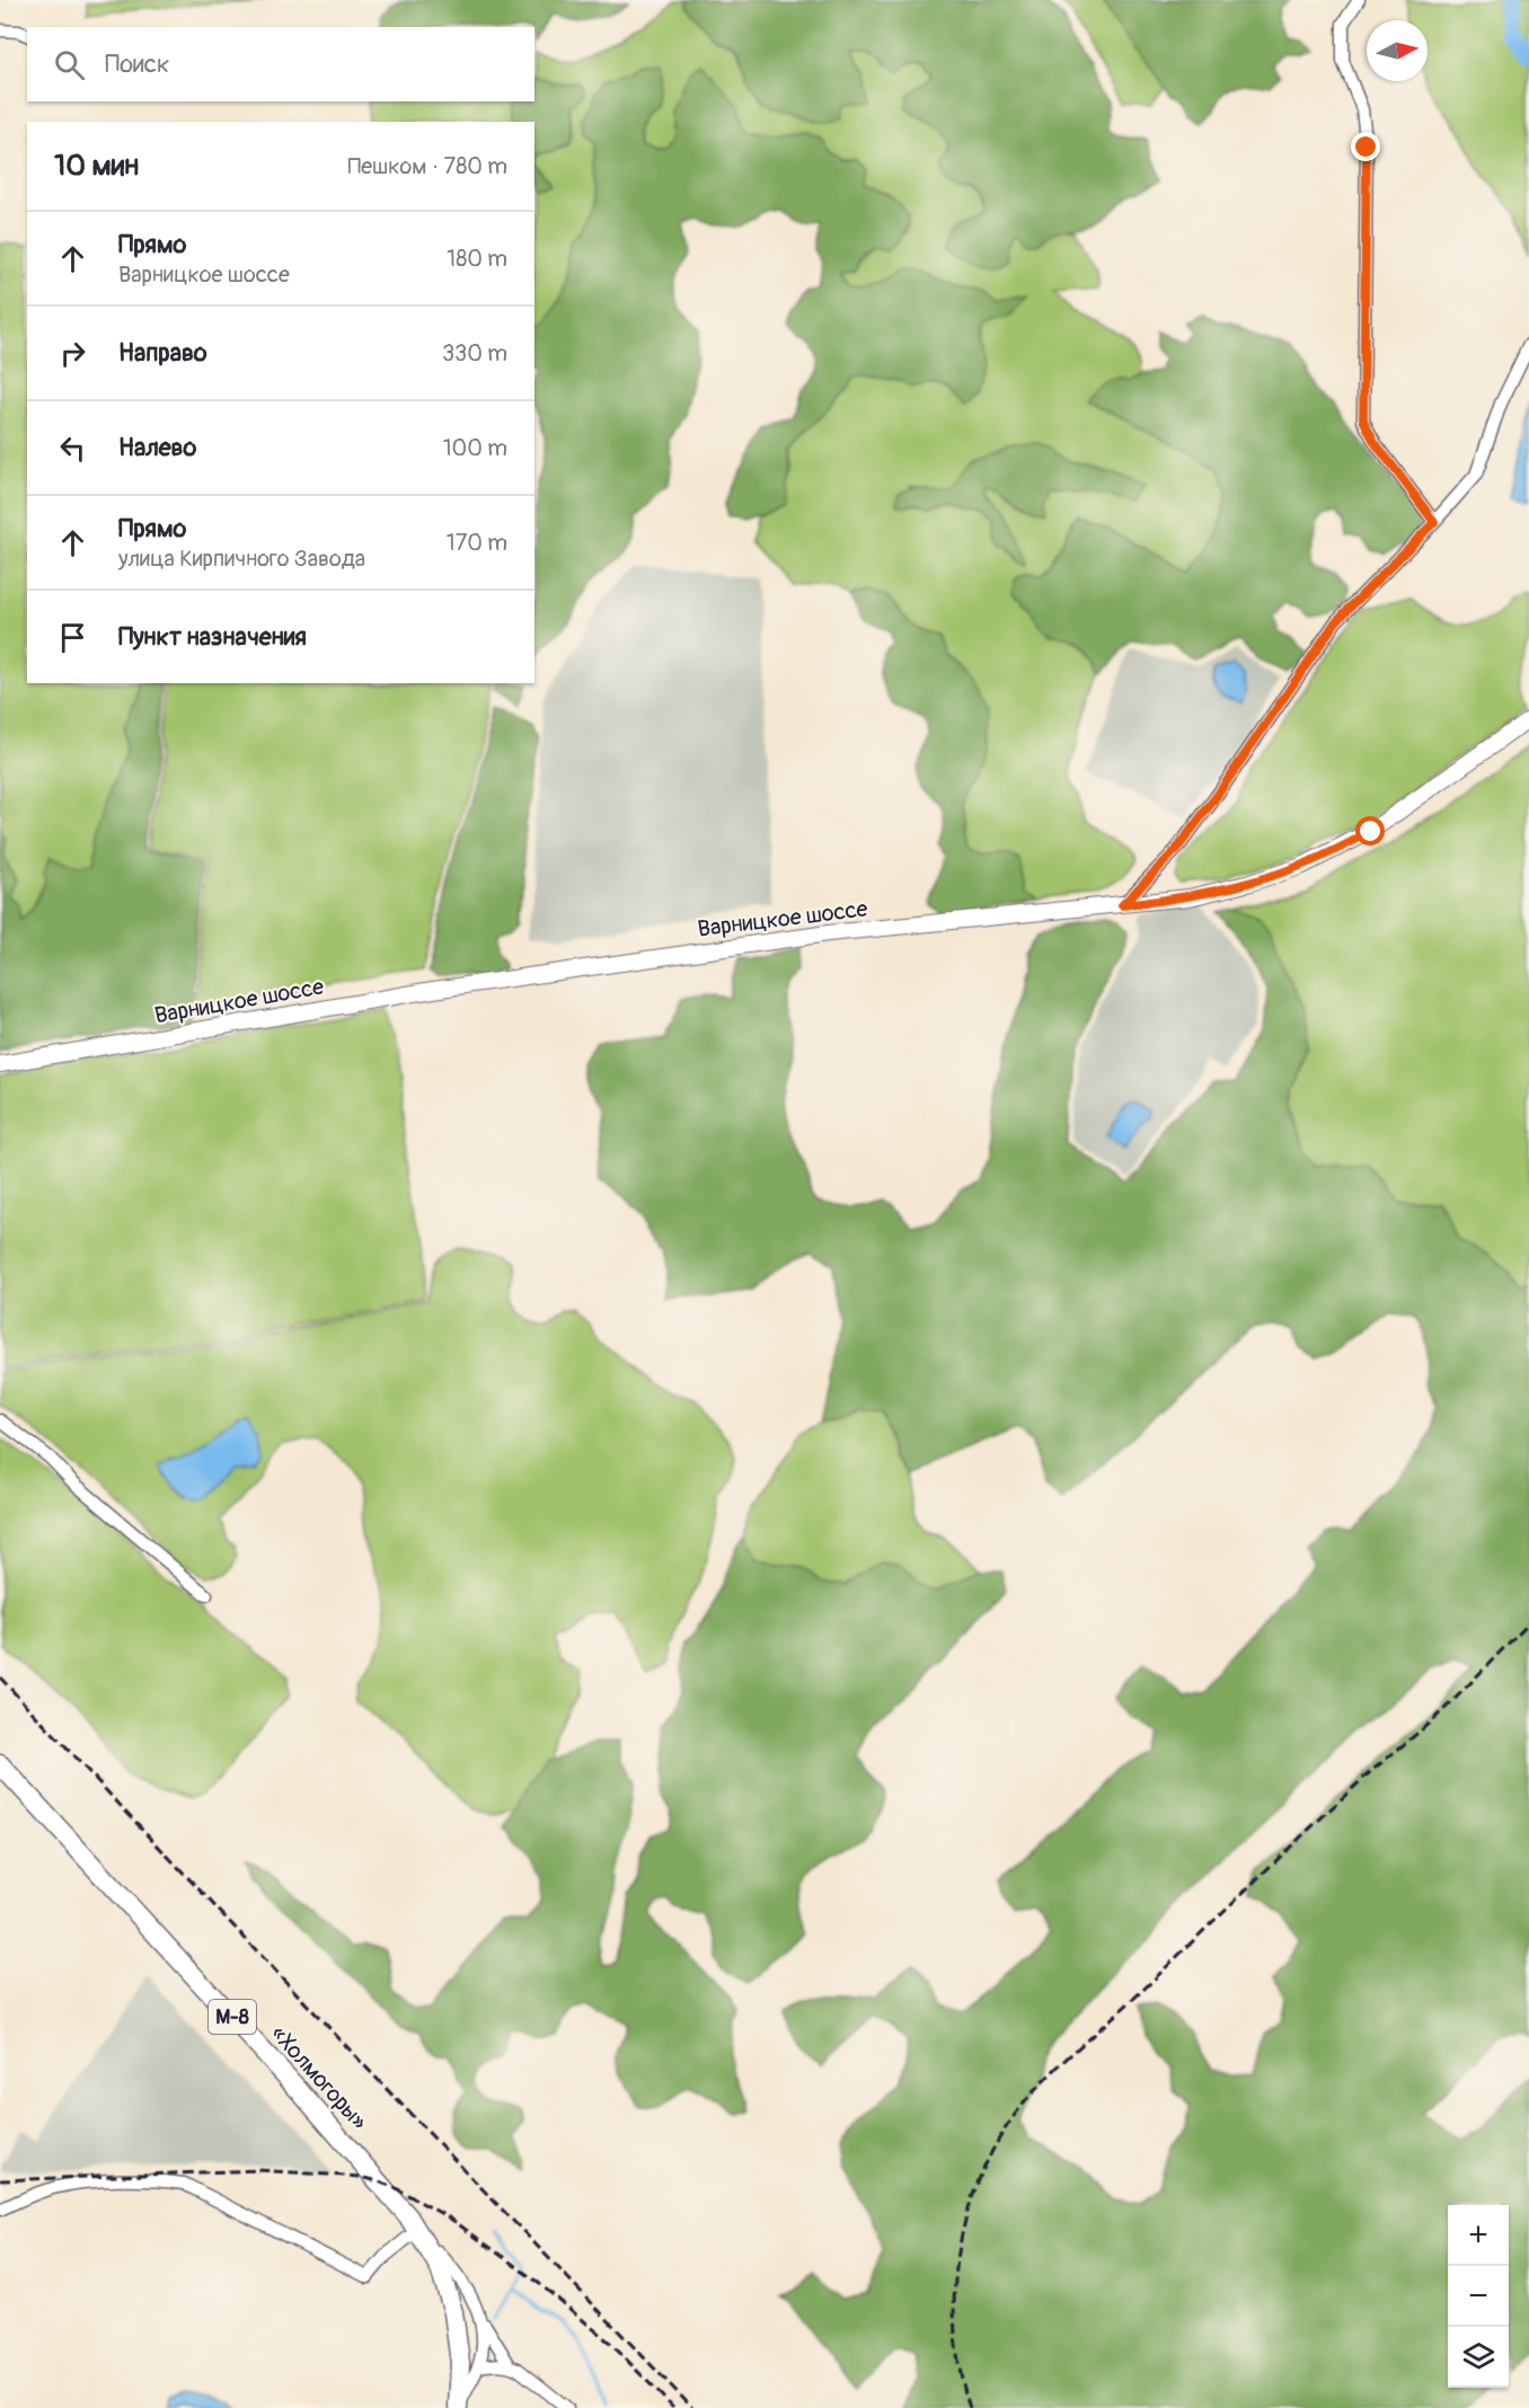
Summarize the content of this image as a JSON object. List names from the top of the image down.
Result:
{
  "streets": {
    "highway": ["М-8", "«Холмогоры»"],
    "street": ["Варницкое шоссе"]
  },
  "north": "right",
  "page": {
    "search": "Поиск",
    "heading": ["10 мин", "Пешком · 780 m"],
    "list": [
      ["Прямо", "Варницкое шоссе", "180 m"],
      ["Направо", "330 m"],
      ["Налево", "100 m"],
      ["Прямо", "улица Кирпичного Завода", "170 m"],
      "Пункт назначения"
    ],
    "map_buttons": ["+", "−"]
  }
}
